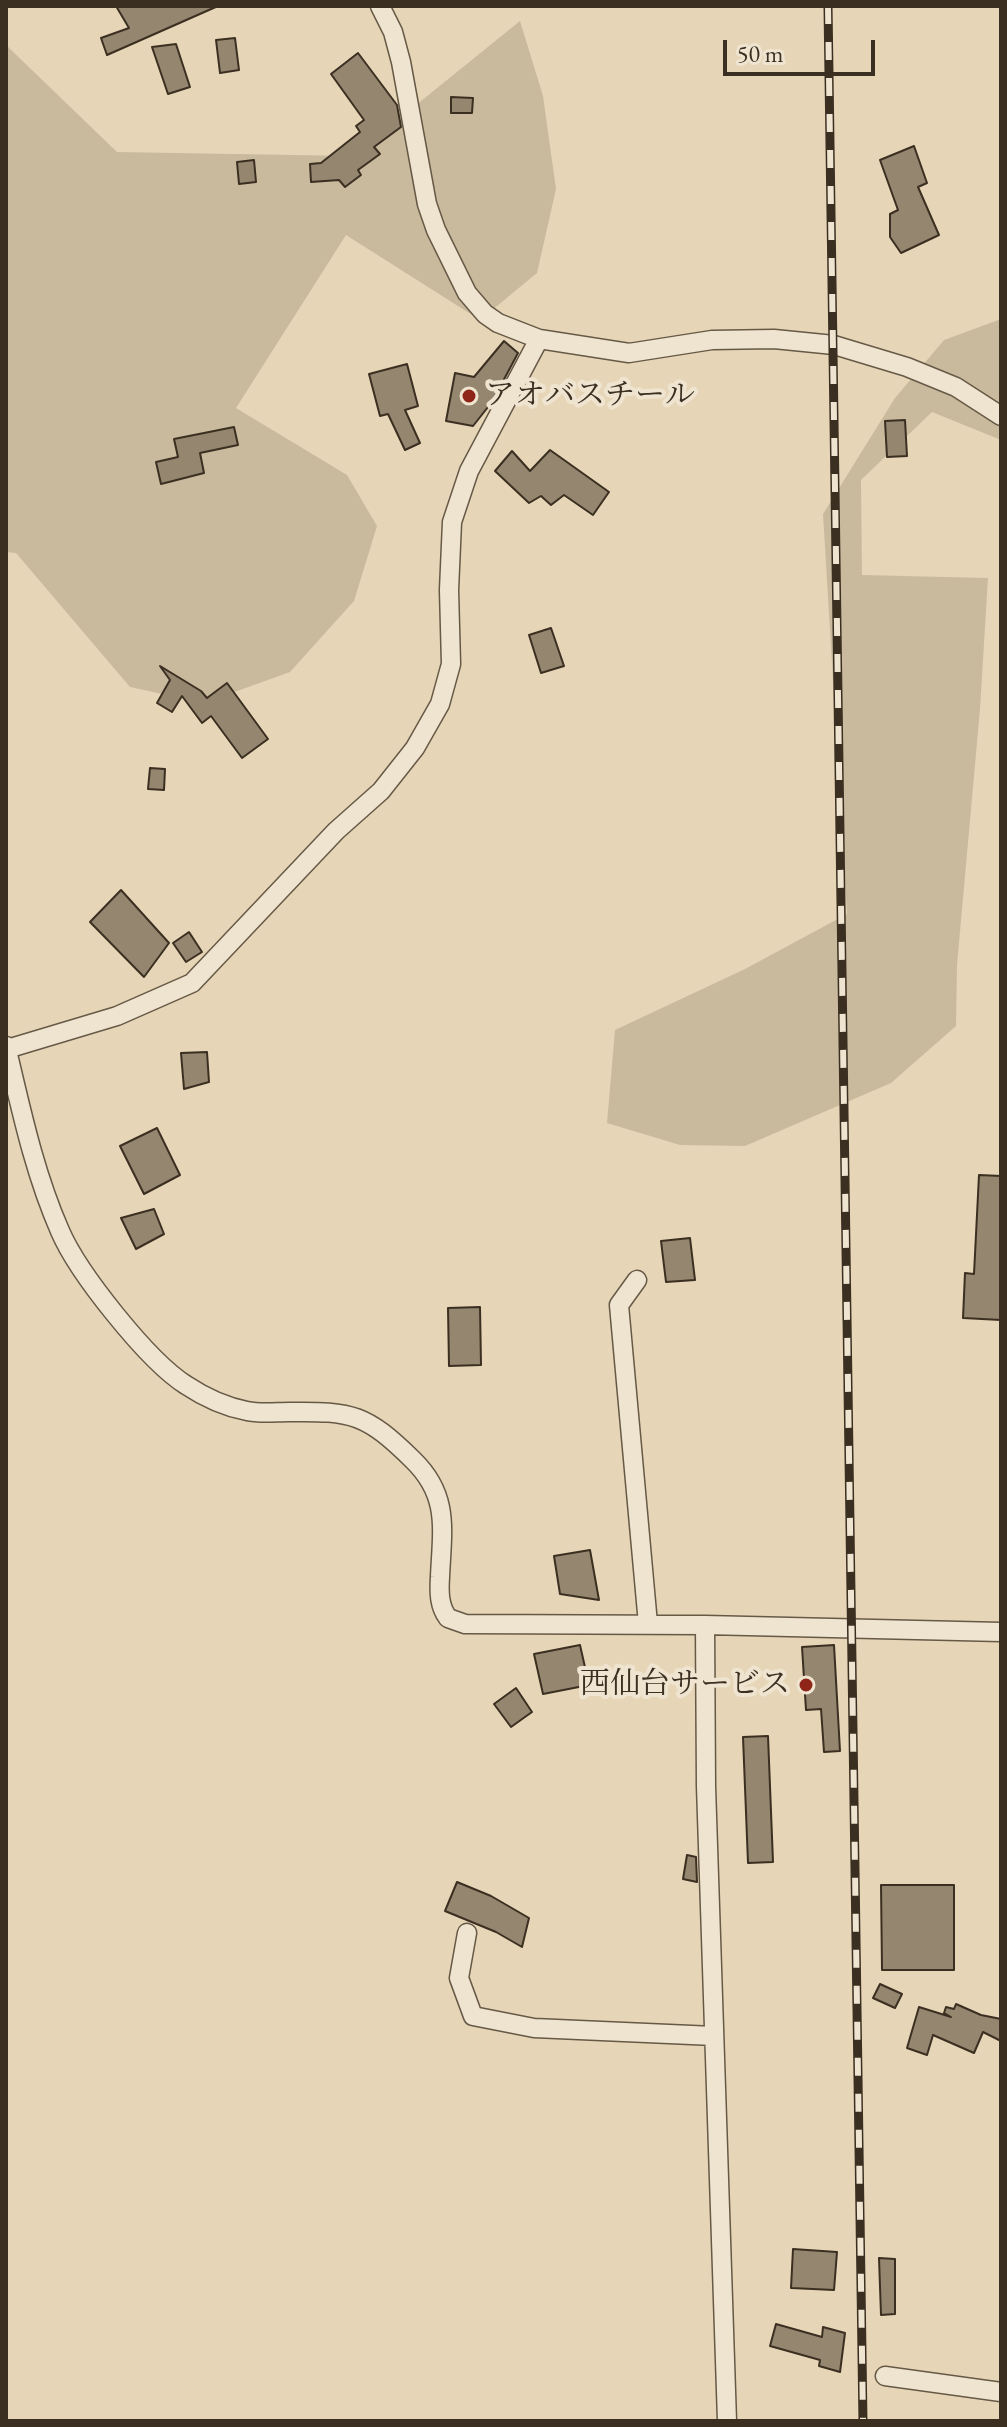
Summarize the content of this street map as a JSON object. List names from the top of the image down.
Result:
{
  "places": ["アオバスチール", "西仙台サービス"],
  "scale_bar": "50 m"
}
